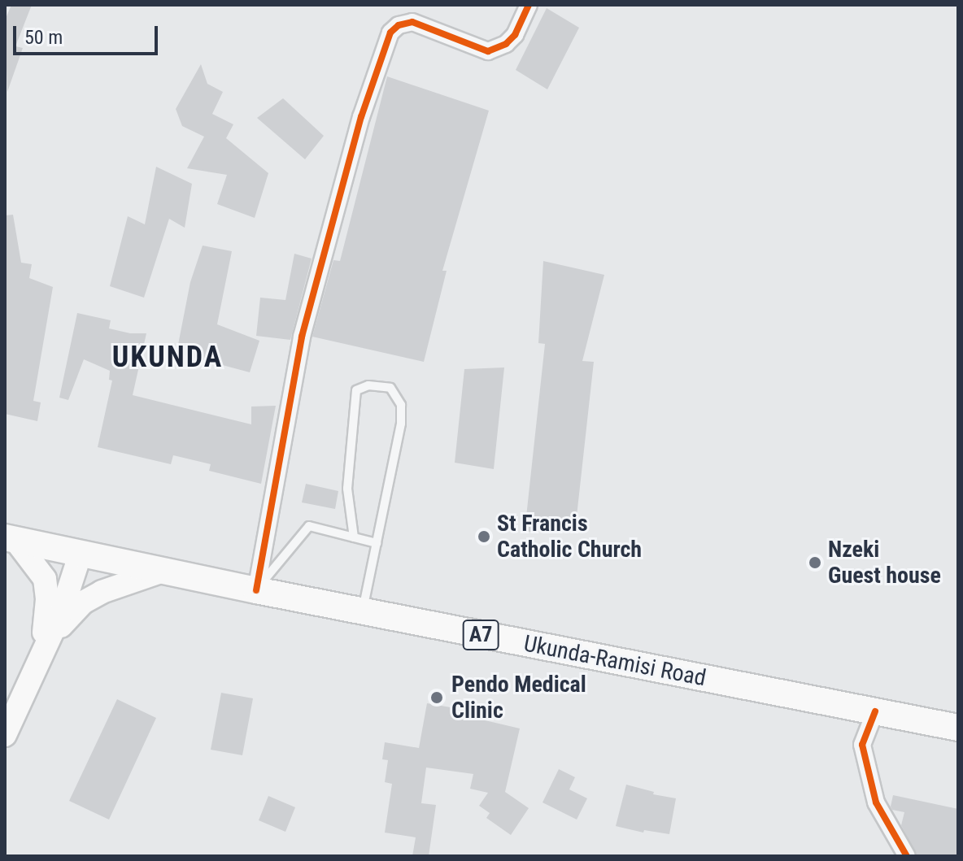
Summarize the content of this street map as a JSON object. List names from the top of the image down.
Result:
{
  "streets": {
    "highway": ["A7", "Ukunda-Ramisi Road"]
  },
  "districts": ["UKUNDA"],
  "places": ["St Francis Catholic Church", "Nzeki Guest house", "Pendo Medical Clinic"],
  "scale_bar": "50 m"
}
